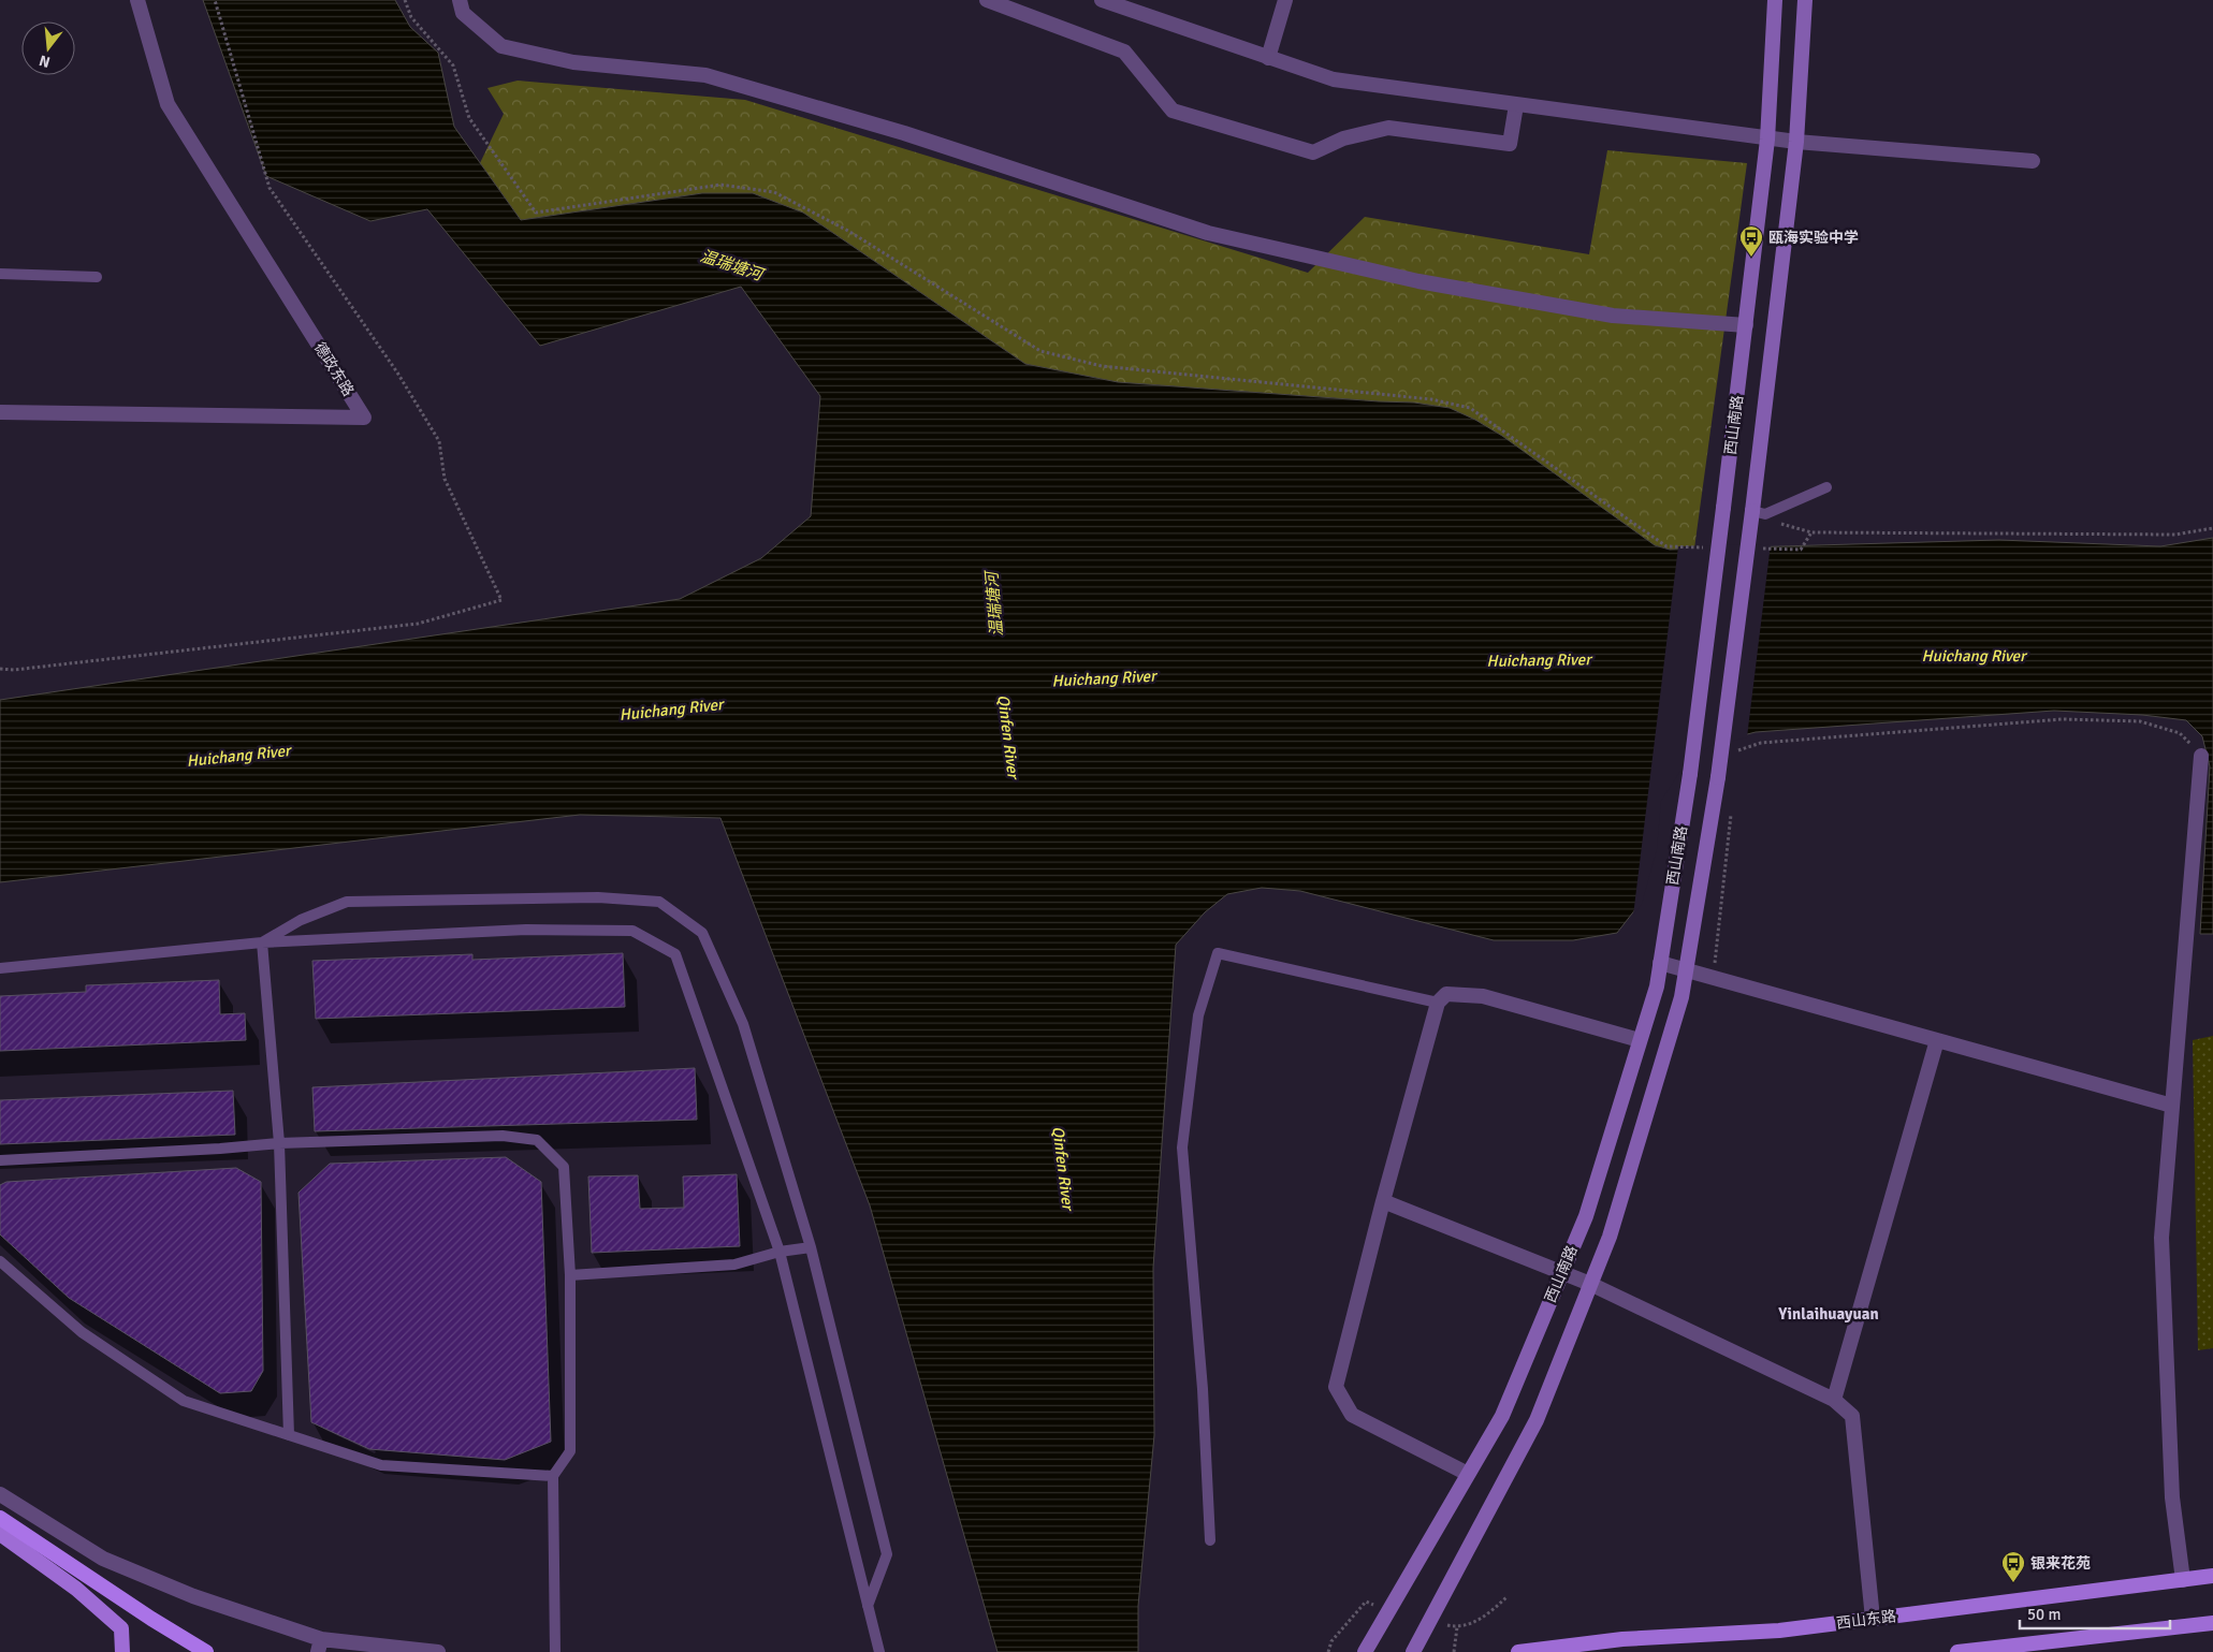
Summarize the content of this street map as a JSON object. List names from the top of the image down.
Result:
{
  "streets": {
    "main road": ["西山南路", "西山东路"],
    "street": ["德政东路"]
  },
  "districts": ["Yinlaihuayuan"],
  "water": ["温瑞塘河", "Huichang River", "Qinfen River"],
  "places": {
    "bus stop": ["瓯海实验中学", "银来花苑"]
  },
  "scale_bar": "50 m",
  "north": "bottom"
}
